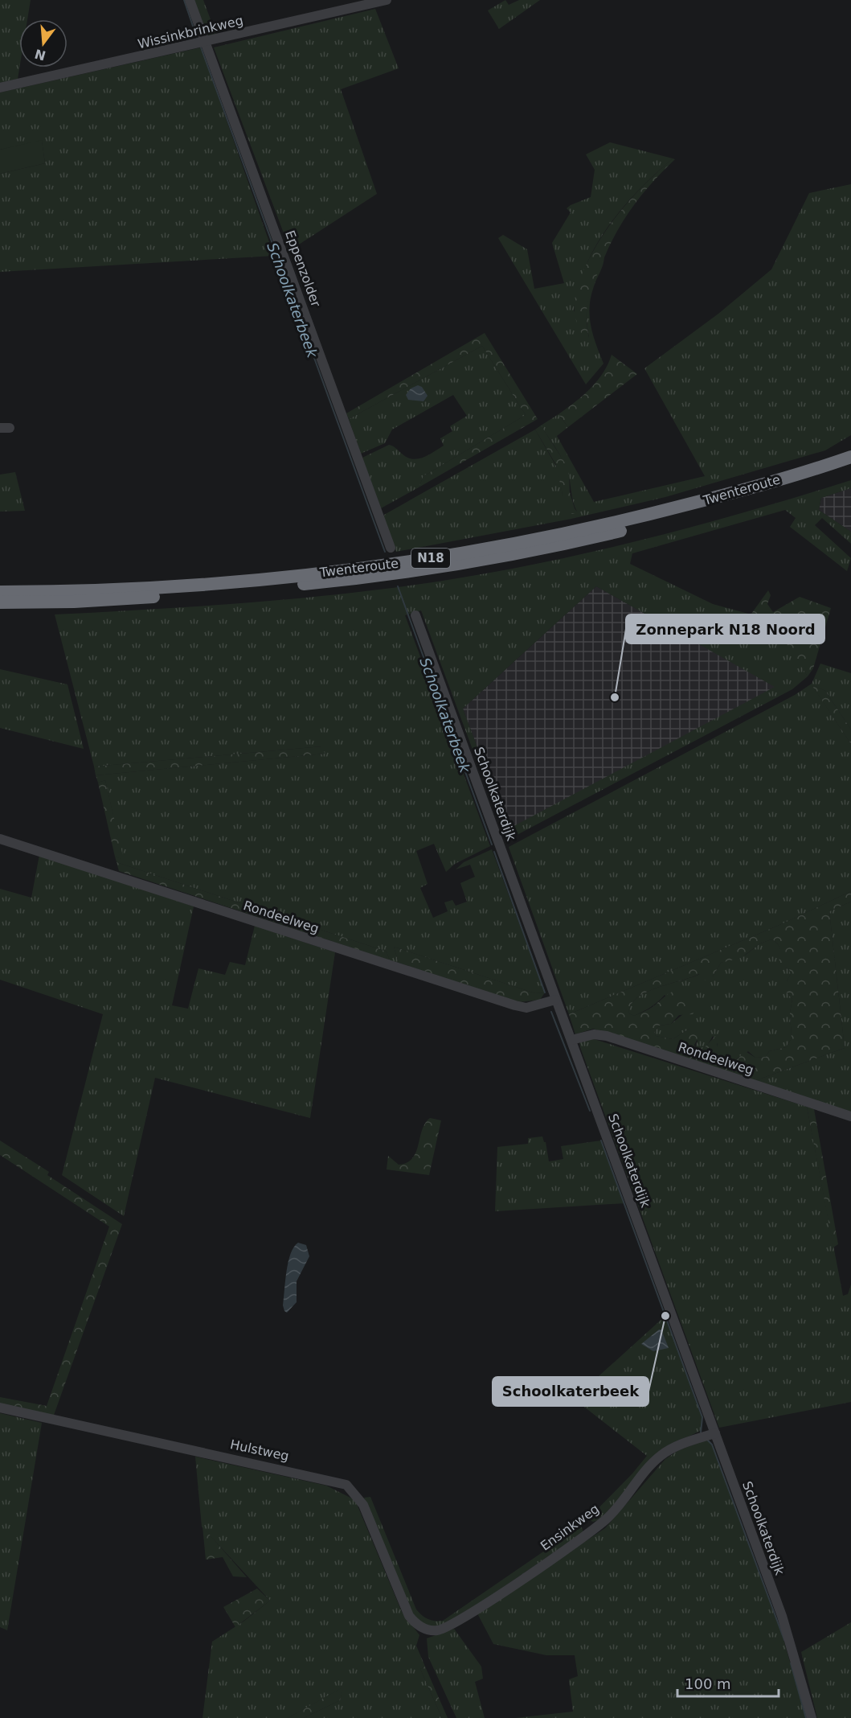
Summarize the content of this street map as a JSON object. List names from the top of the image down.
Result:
{
  "streets": {
    "highway": ["Twenteroute", "N18"],
    "street": [
      "Wissinkbrinkweg",
      "Eppenzolder",
      "Schoolkaterdijk",
      "Rondeelweg",
      "Hulstweg",
      "Ensinkweg"
    ]
  },
  "crossings": [
    ["Wissinkbrinkweg", "Eppenzolder"],
    ["Schoolkaterdijk", "Rondeelweg"],
    ["Schoolkaterdijk", "Ensinkweg"],
    ["Hulstweg", "Ensinkweg"]
  ],
  "water": ["Schoolkaterbeek"],
  "places": ["Zonnepark N18 Noord", "Schoolkaterbeek"],
  "scale_bar": "100 m",
  "north": "bottom"
}
